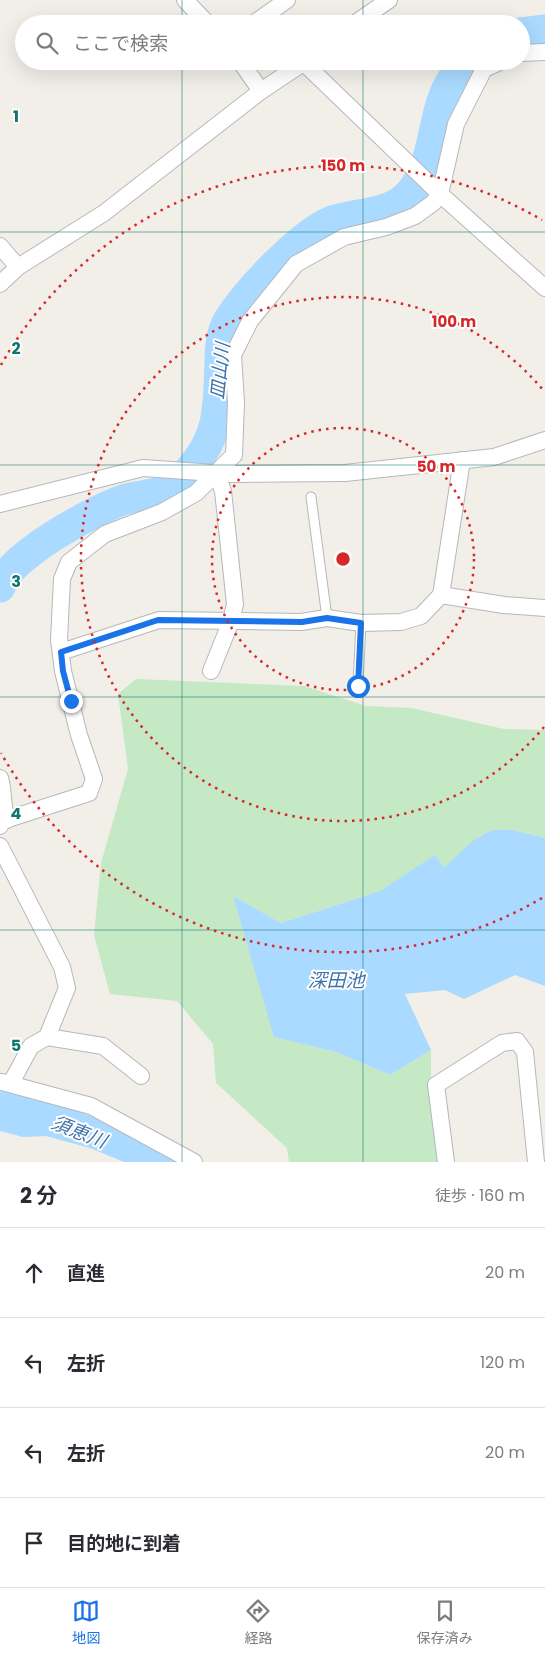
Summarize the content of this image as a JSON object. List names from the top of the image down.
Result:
{
  "water": ["皿山川", "深田池", "須恵川"],
  "page": {
    "search": "ここで検索",
    "heading": ["2 分", "徒歩 · 160 m"],
    "list": [
      ["直進", "20 m"],
      ["左折", "120 m"],
      ["左折", "20 m"],
      "目的地に到着"
    ],
    "nav": ["地図", "経路", "保存済み"]
  },
  "grid": {
    "rows": [
      "1",
      "2",
      "3",
      "4",
      "5"
    ]
  },
  "rings": ["150 m", "100 m", "50 m"]
}
